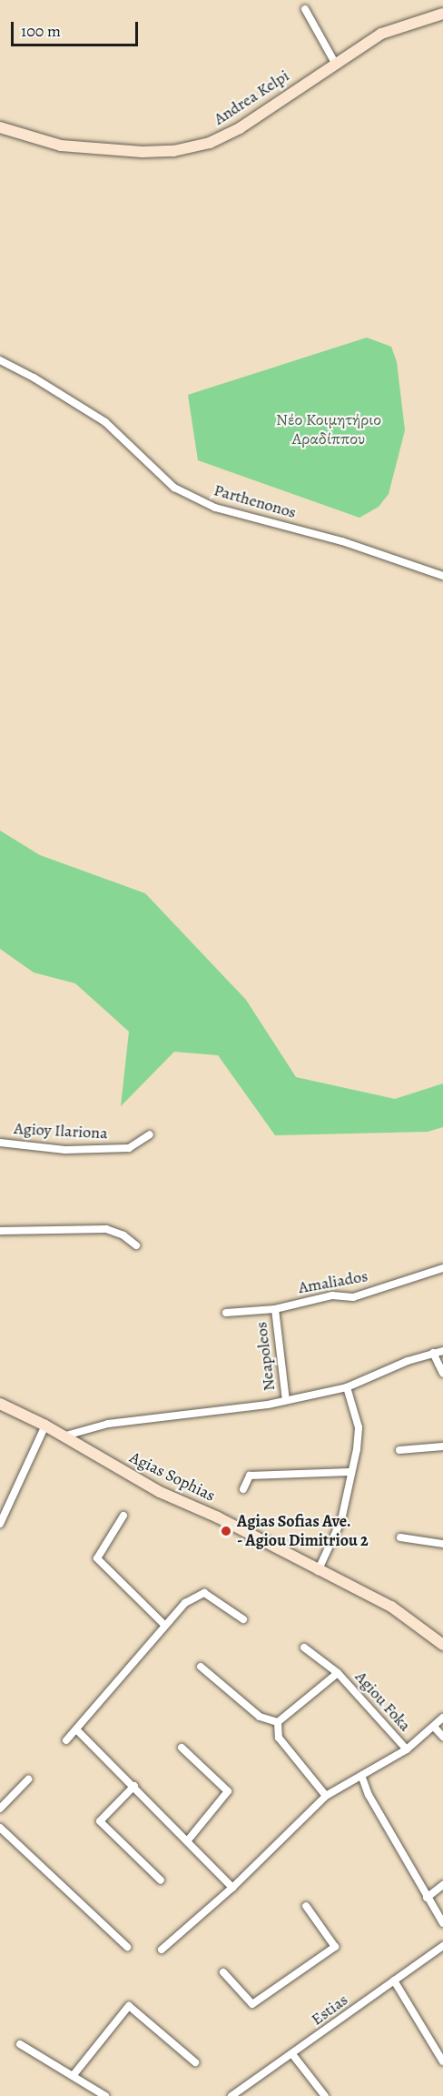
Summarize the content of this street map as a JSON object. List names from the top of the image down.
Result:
{
  "streets": {
    "street": [
      "Andrea Kelpi",
      "Parthenonos",
      "Agioy Ilariona",
      "Amaliados",
      "Neapoleos",
      "Agias Sophias",
      "Agiou Foka",
      "Estias"
    ]
  },
  "crossings": [
    ["Amaliados", "Neapoleos"]
  ],
  "parks": ["Νέο Κοιμητήριο Αραδίππου"],
  "places": ["Agias Sofias Ave. - Agiou Dimitriou 2"],
  "scale_bar": "100 m"
}
